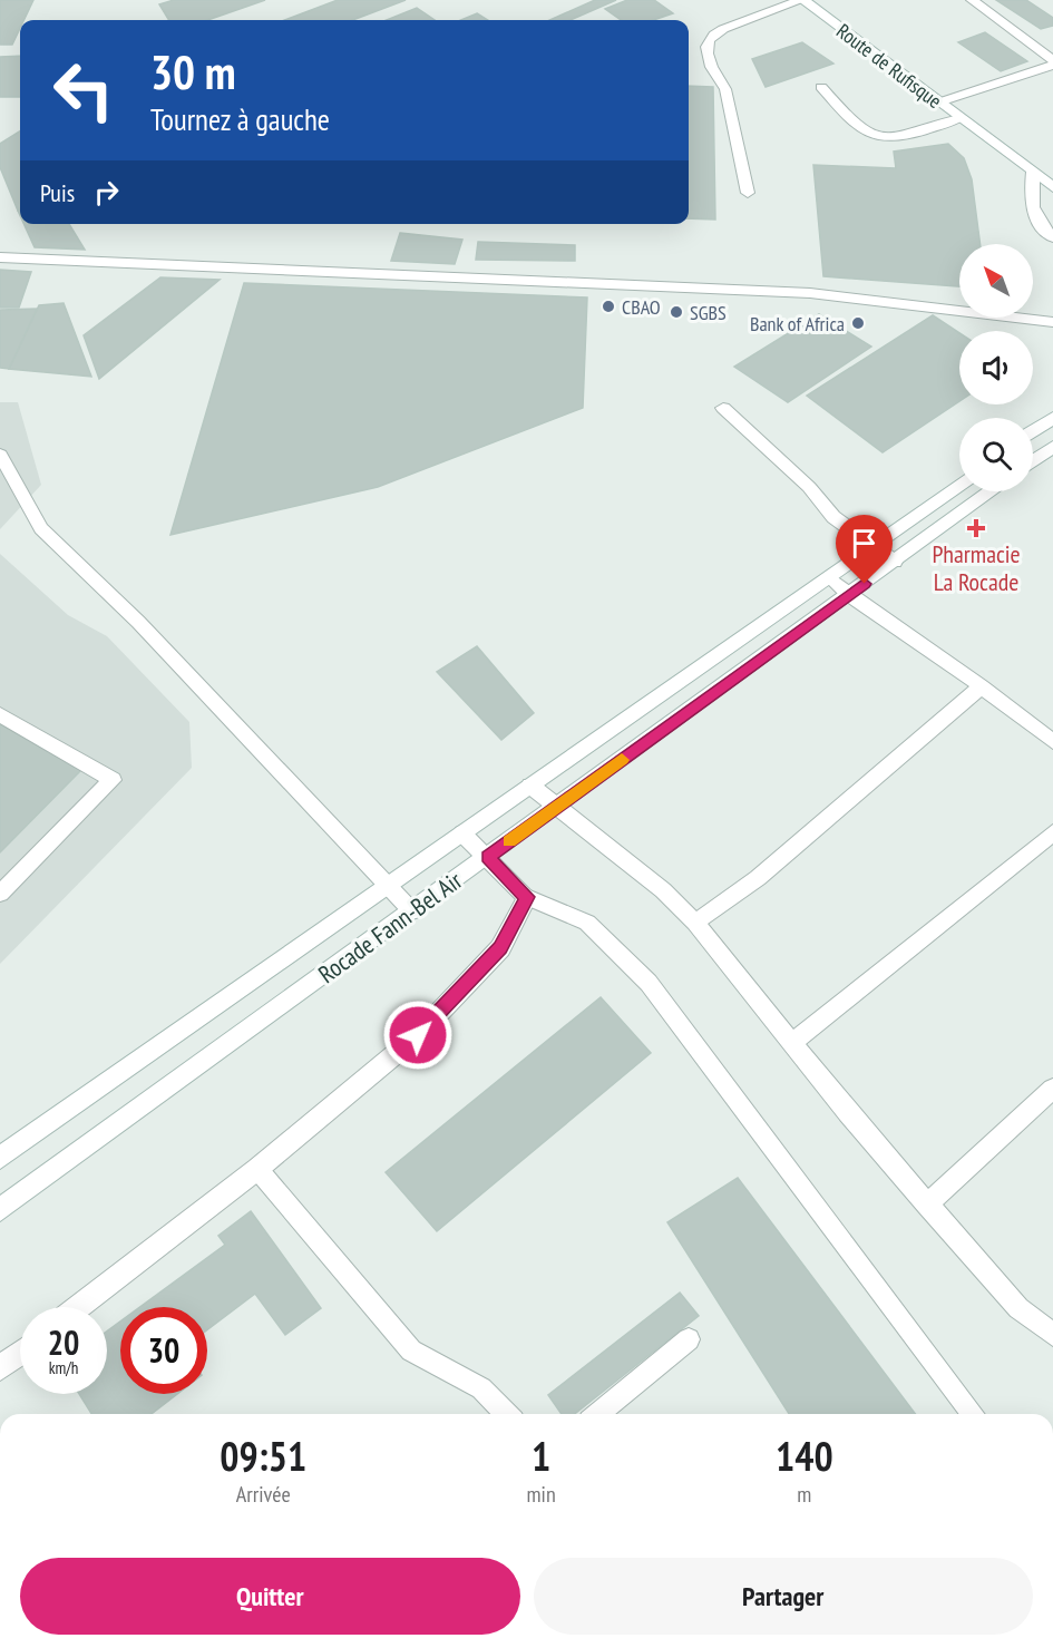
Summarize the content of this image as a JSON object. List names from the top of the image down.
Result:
{
  "streets": {
    "main road": ["Route de Rufisque", "Rocade Fann-Bel Air"]
  },
  "places": {
    "other": ["CBAO", "SGBS", "Bank of Africa"],
    "health": ["Pharmacie La Rocade"]
  },
  "north": "top left",
  "page": {
    "turn": ["30 m", "Tournez à gauche"],
    "then": "Puis",
    "speed": "20 km/h",
    "limit": "30",
    "eta": [
      "09:51",
      "Arrivée",
      "1",
      "min",
      "140",
      "m"
    ],
    "buttons": ["Quitter", "Partager"]
  }
}
